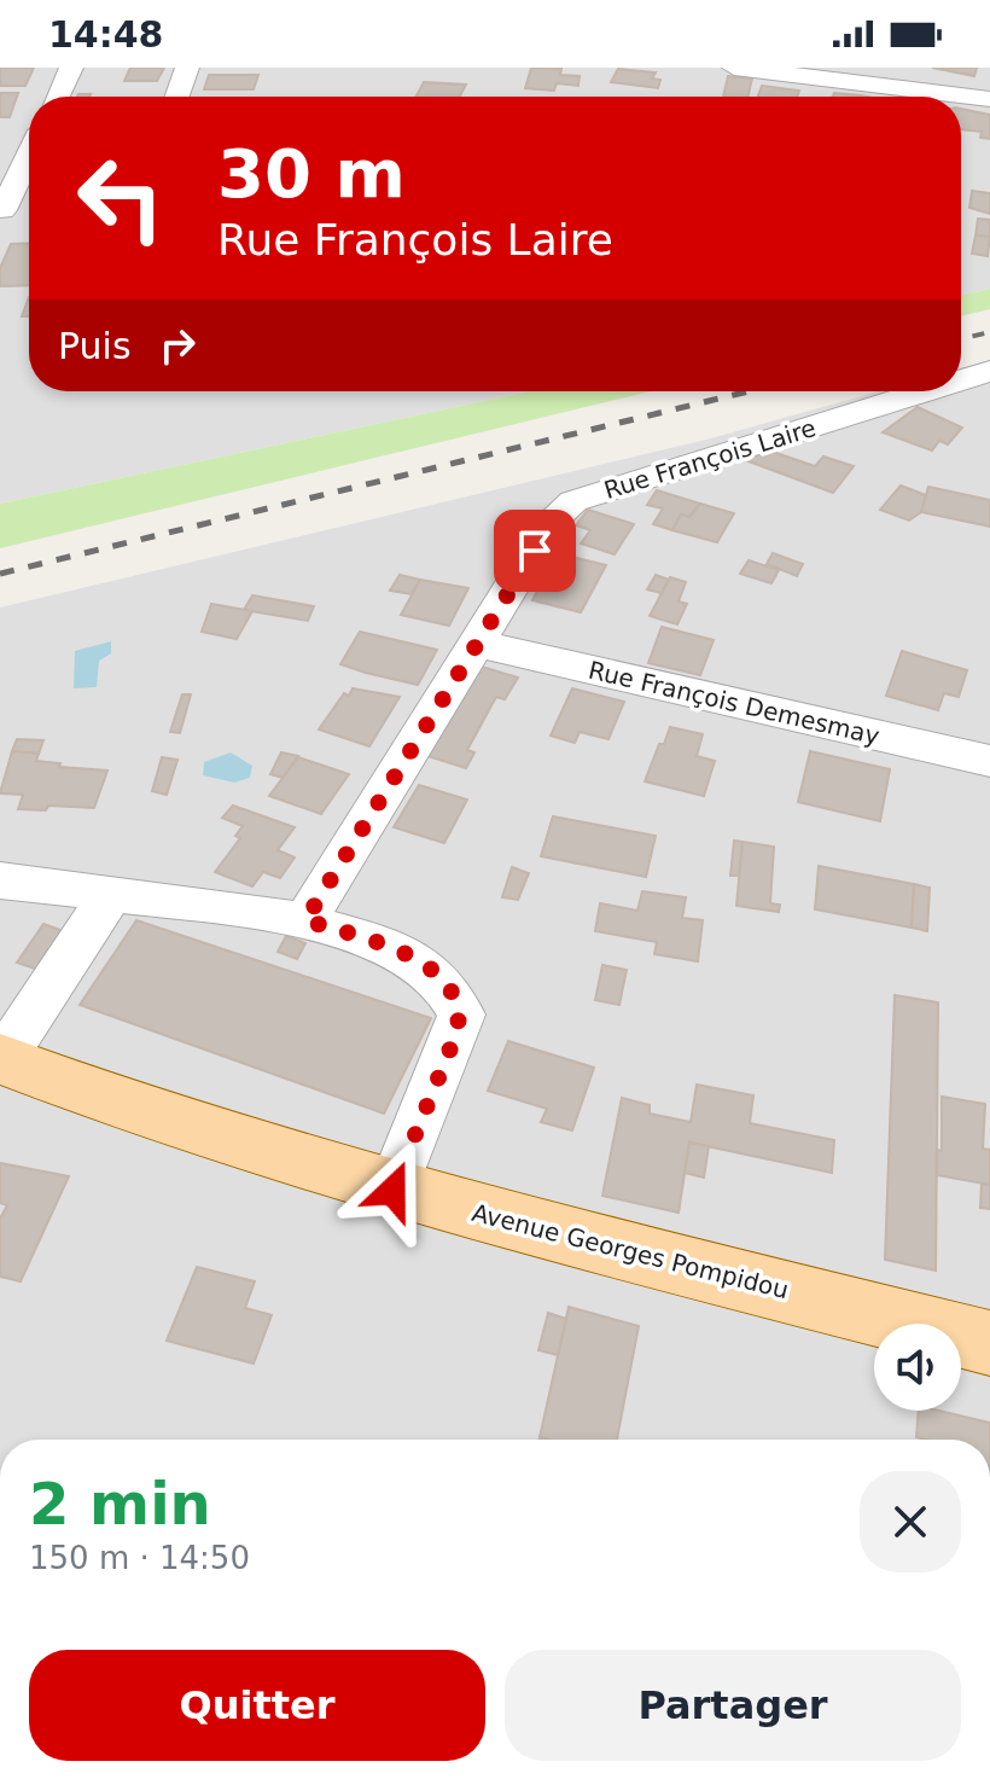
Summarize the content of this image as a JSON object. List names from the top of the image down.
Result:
{
  "streets": {
    "main road": ["Avenue Georges Pompidou"],
    "street": ["Rue François Laire", "Rue François Demesmay"]
  },
  "crossings": [
    ["Rue François Laire", "Rue François Demesmay"]
  ],
  "page": {
    "status": "14:48",
    "turn": ["30 m", "Rue François Laire"],
    "then": "Puis",
    "heading": ["2 min", "150 m · 14:50"],
    "buttons": ["Quitter", "Partager"]
  }
}
